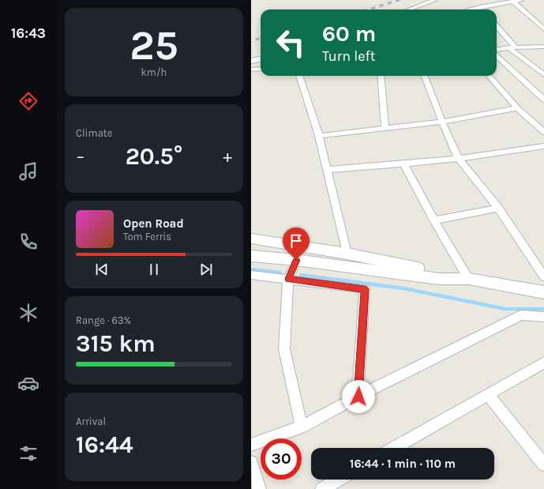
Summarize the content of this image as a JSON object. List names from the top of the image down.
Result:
{
  "page": {
    "tabs": "16:43",
    "tile": [
      ["25", "km/h"],
      "Climate",
      ["Range · 63%", "315 km"],
      ["Arrival", "16:44"]
    ],
    "turn": ["60 m", "Turn left"],
    "heat": ["−", "20.5°", "+"],
    "song": ["Open Road", "Tom Ferris"],
    "limit": "30",
    "trip": "16:44 · 1 min · 110 m"
  }
}
